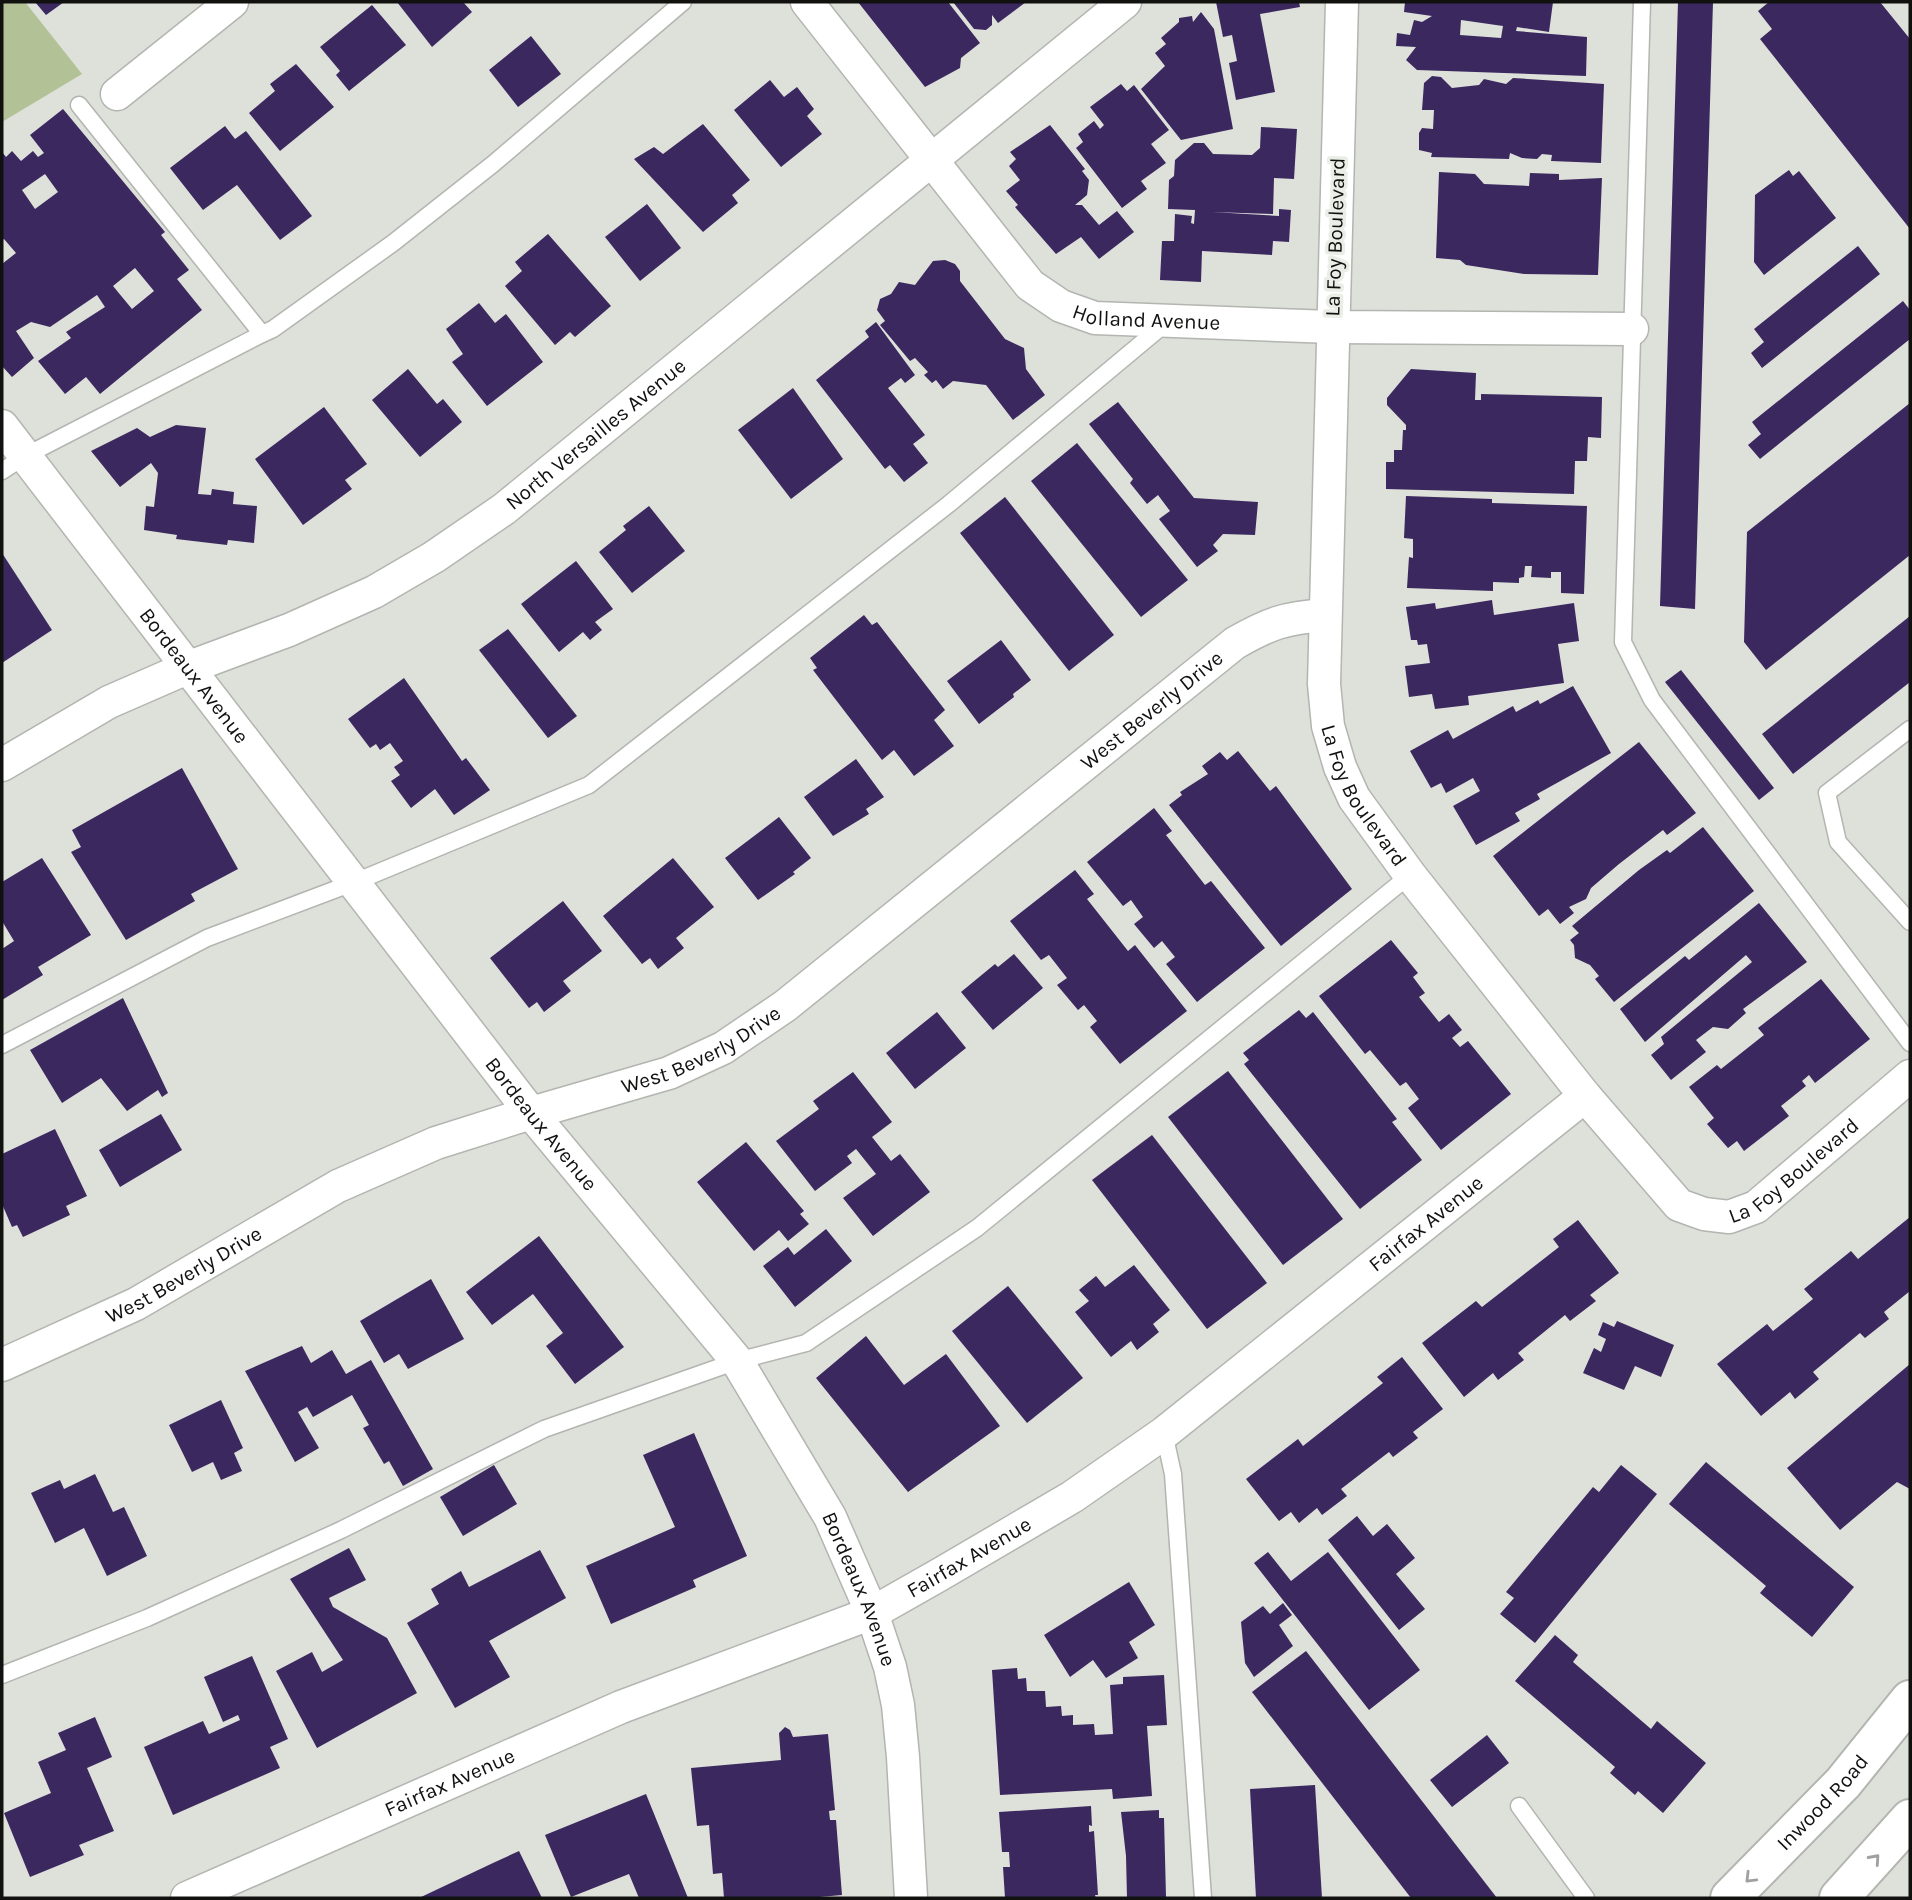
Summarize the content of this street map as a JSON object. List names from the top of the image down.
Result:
{
  "streets": {
    "main road": ["Inwood Road"],
    "street": [
      "La Foy Boulevard",
      "Holland Avenue",
      "North Versailles Avenue",
      "Bordeaux Avenue",
      "West Beverly Drive",
      "Fairfax Avenue"
    ]
  },
  "crossings": [
    ["La Foy Boulevard", "Holland Avenue"],
    ["La Foy Boulevard", "West Beverly Drive"],
    ["La Foy Boulevard", "Fairfax Avenue"],
    ["Holland Avenue", "North Versailles Avenue"],
    ["North Versailles Avenue", "Bordeaux Avenue"],
    ["Bordeaux Avenue", "West Beverly Drive"],
    ["Bordeaux Avenue", "Fairfax Avenue"]
  ]
}
